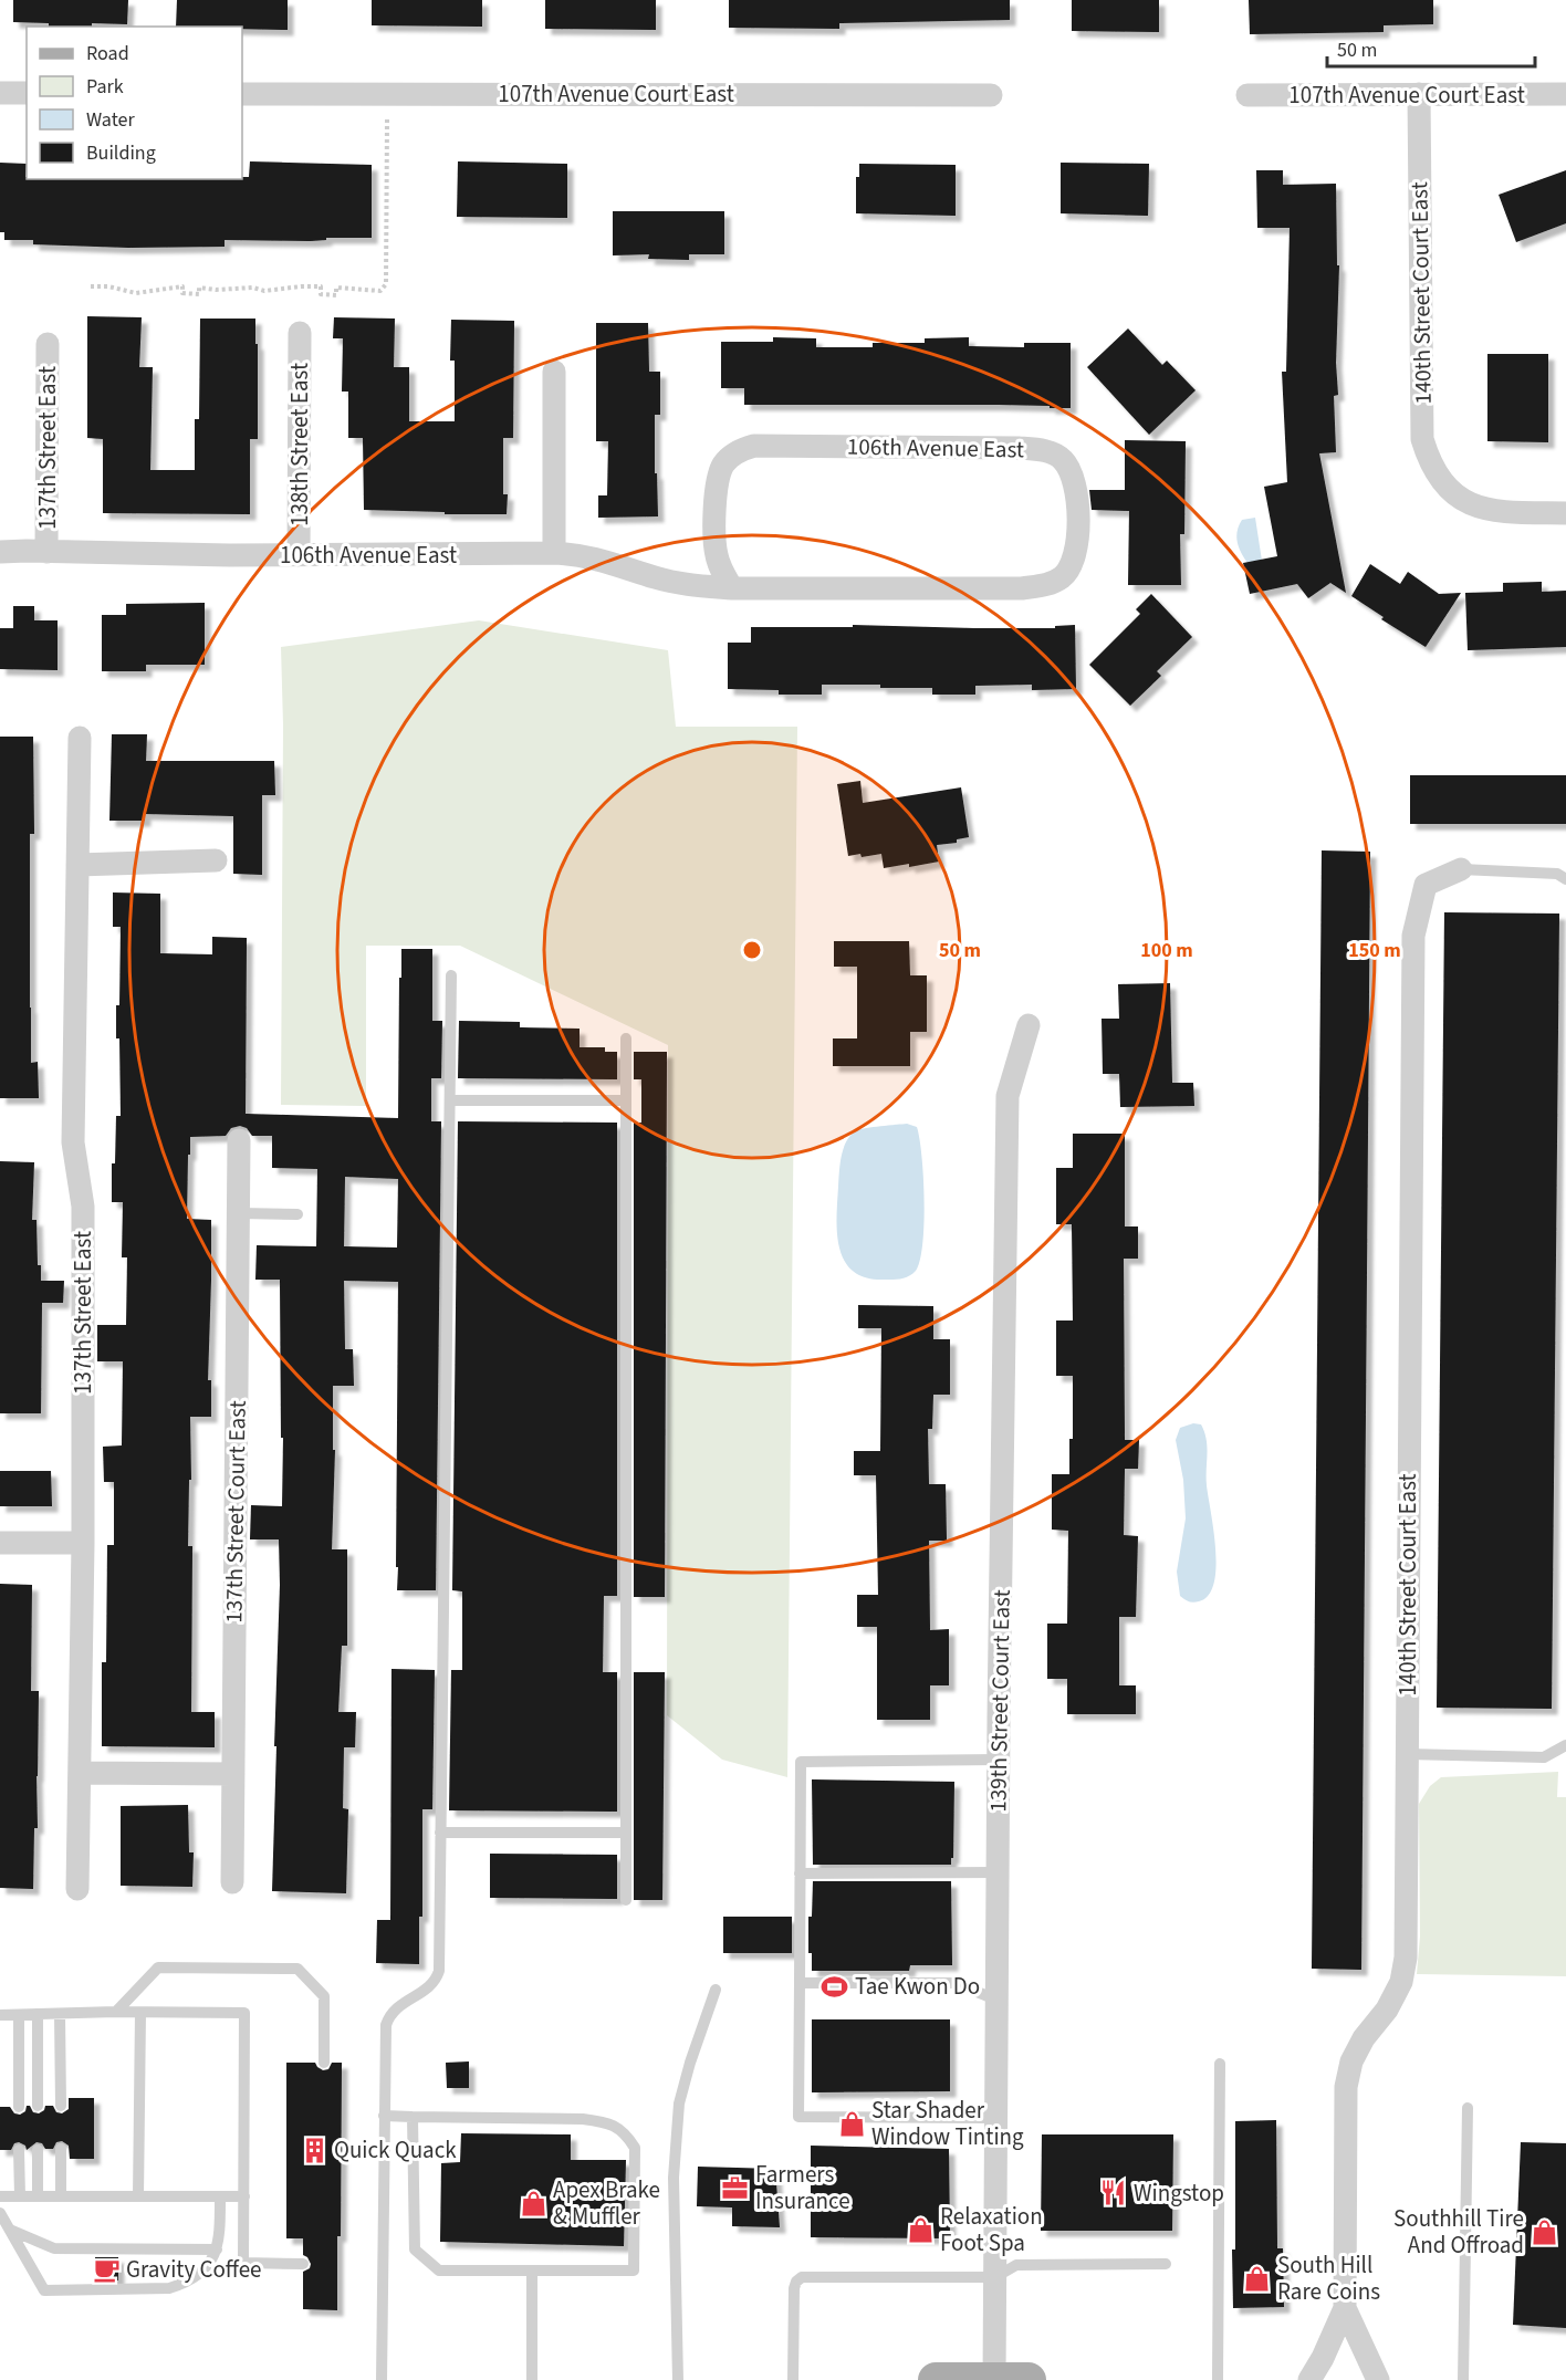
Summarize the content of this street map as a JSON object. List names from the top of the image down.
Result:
{
  "streets": {
    "street": [
      "107th Avenue Court East",
      "140th Street Court East",
      "138th Street East",
      "137th Street East",
      "106th Avenue East",
      "137th Street Court East",
      "139th Street Court East"
    ]
  },
  "crossings": [
    ["107th Avenue Court East", "140th Street Court East"],
    ["138th Street East", "106th Avenue East"],
    ["137th Street East", "106th Avenue East"]
  ],
  "places": {
    "sports": ["Tae Kwon Do"],
    "shop": [
      "Star Shader Window Tinting",
      "Apex Brake & Muffler",
      "Relaxation Foot Spa",
      "Southhill Tire And Offroad",
      "South Hill Rare Coins"
    ],
    "building": ["Quick Quack"],
    "office": ["Farmers Insurance"],
    "restaurant": ["Wingstop"],
    "cafe": ["Gravity Coffee"]
  },
  "legend": [
    "Road",
    "Park",
    "Water",
    "Building"
  ],
  "scale_bar": "50 m",
  "rings": ["50 m", "100 m", "150 m"]
}
